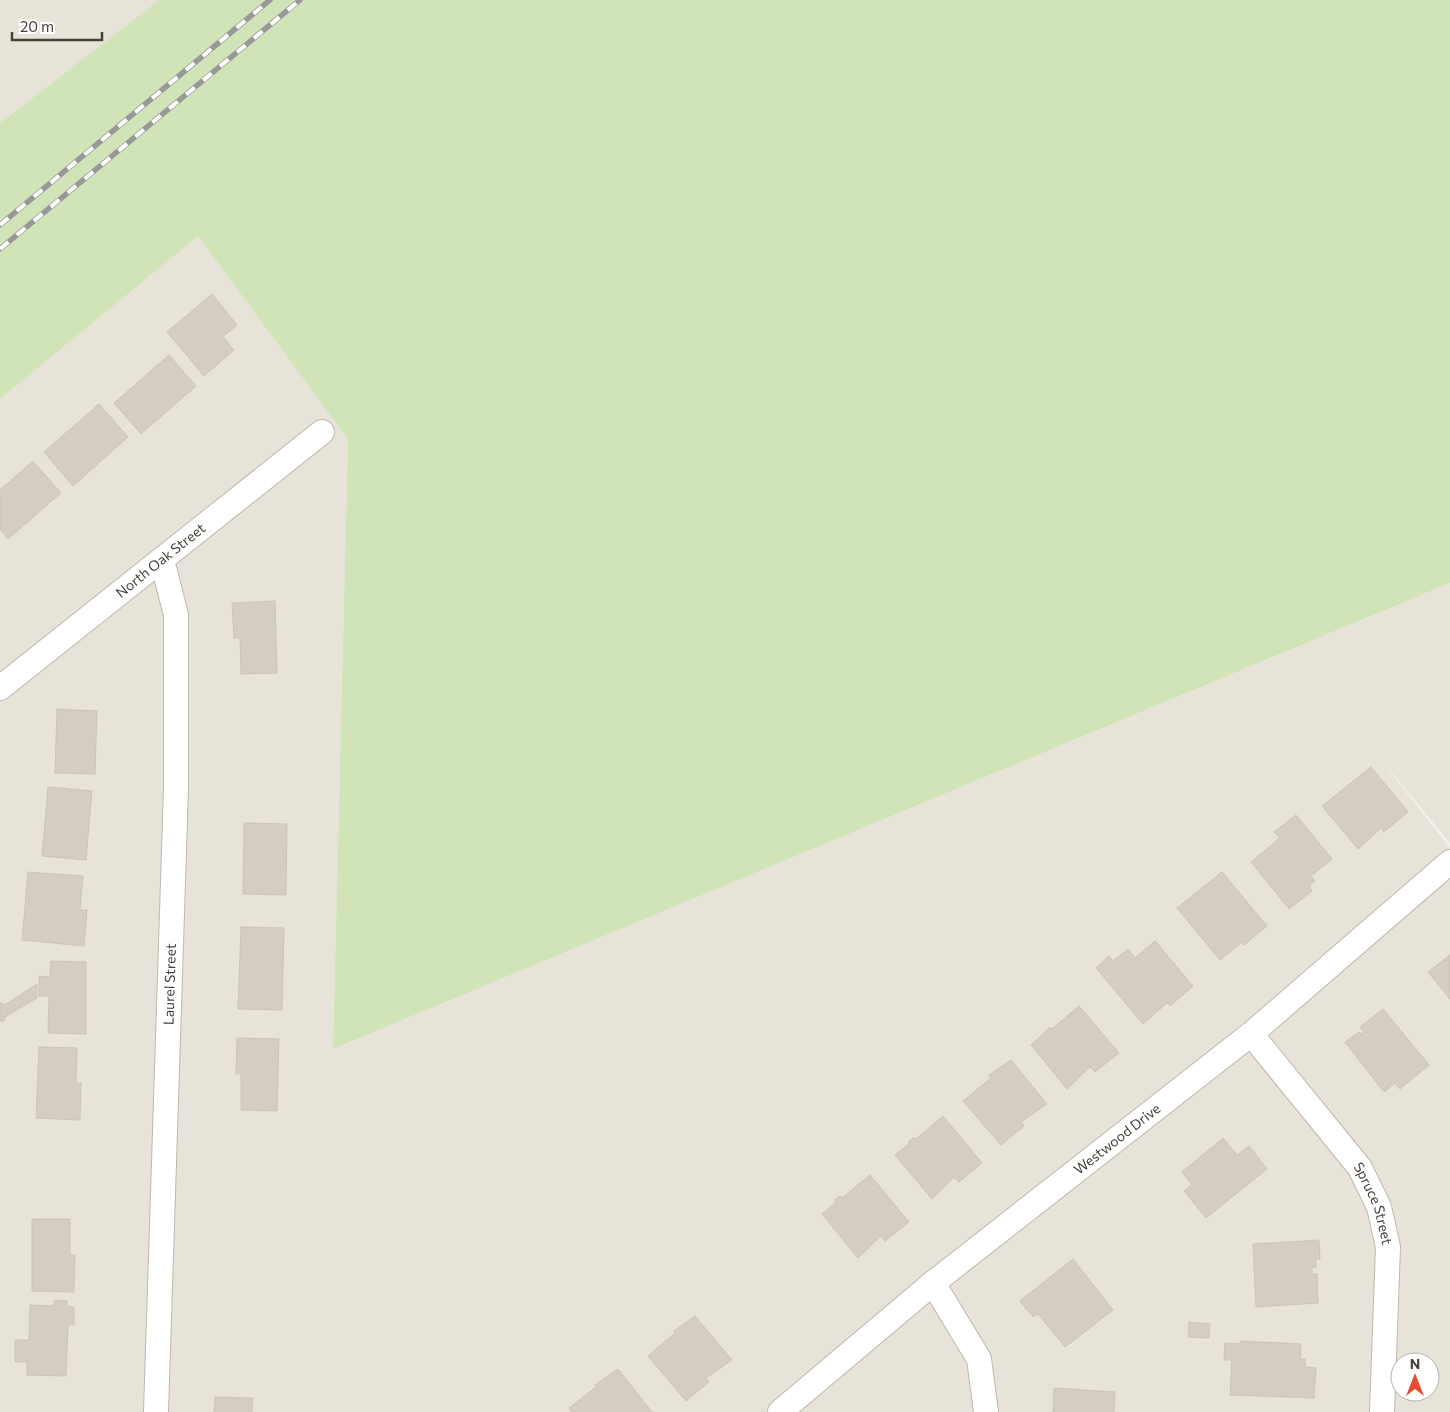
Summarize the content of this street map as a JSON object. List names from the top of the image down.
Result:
{
  "streets": {
    "street": [
      "North Oak Street",
      "Laurel Street",
      "Westwood Drive",
      "Spruce Street"
    ]
  },
  "crossings": [
    ["North Oak Street", "Laurel Street"],
    ["Westwood Drive", "Spruce Street"]
  ],
  "scale_bar": "20 m",
  "north": "top"
}
